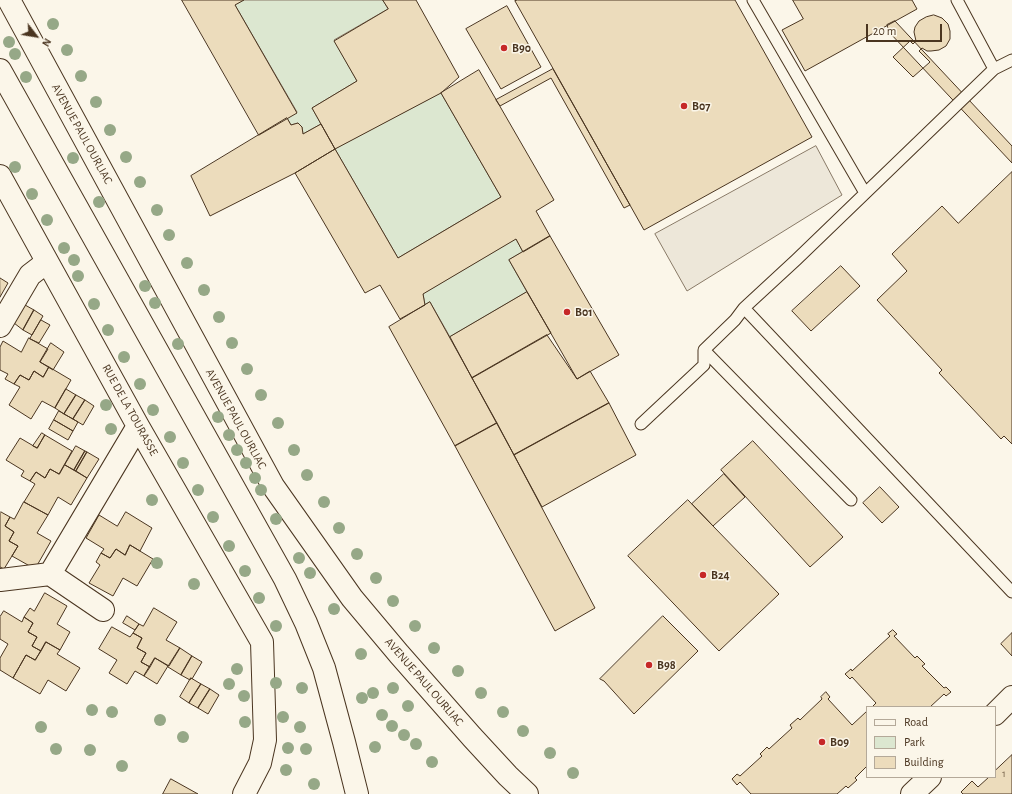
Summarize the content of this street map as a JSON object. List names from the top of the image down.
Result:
{
  "streets": {
    "main road": ["AVENUE PAUL OURLIAC", "RUE DE LA TOURASSE"]
  },
  "places": [
    "B90",
    "B07",
    "B01",
    "B24",
    "B98",
    "B09"
  ],
  "house_numbers": ["1"],
  "legend": ["Road", "Park", "Building"],
  "scale_bar": "20 m",
  "north": "bottom right"
}
